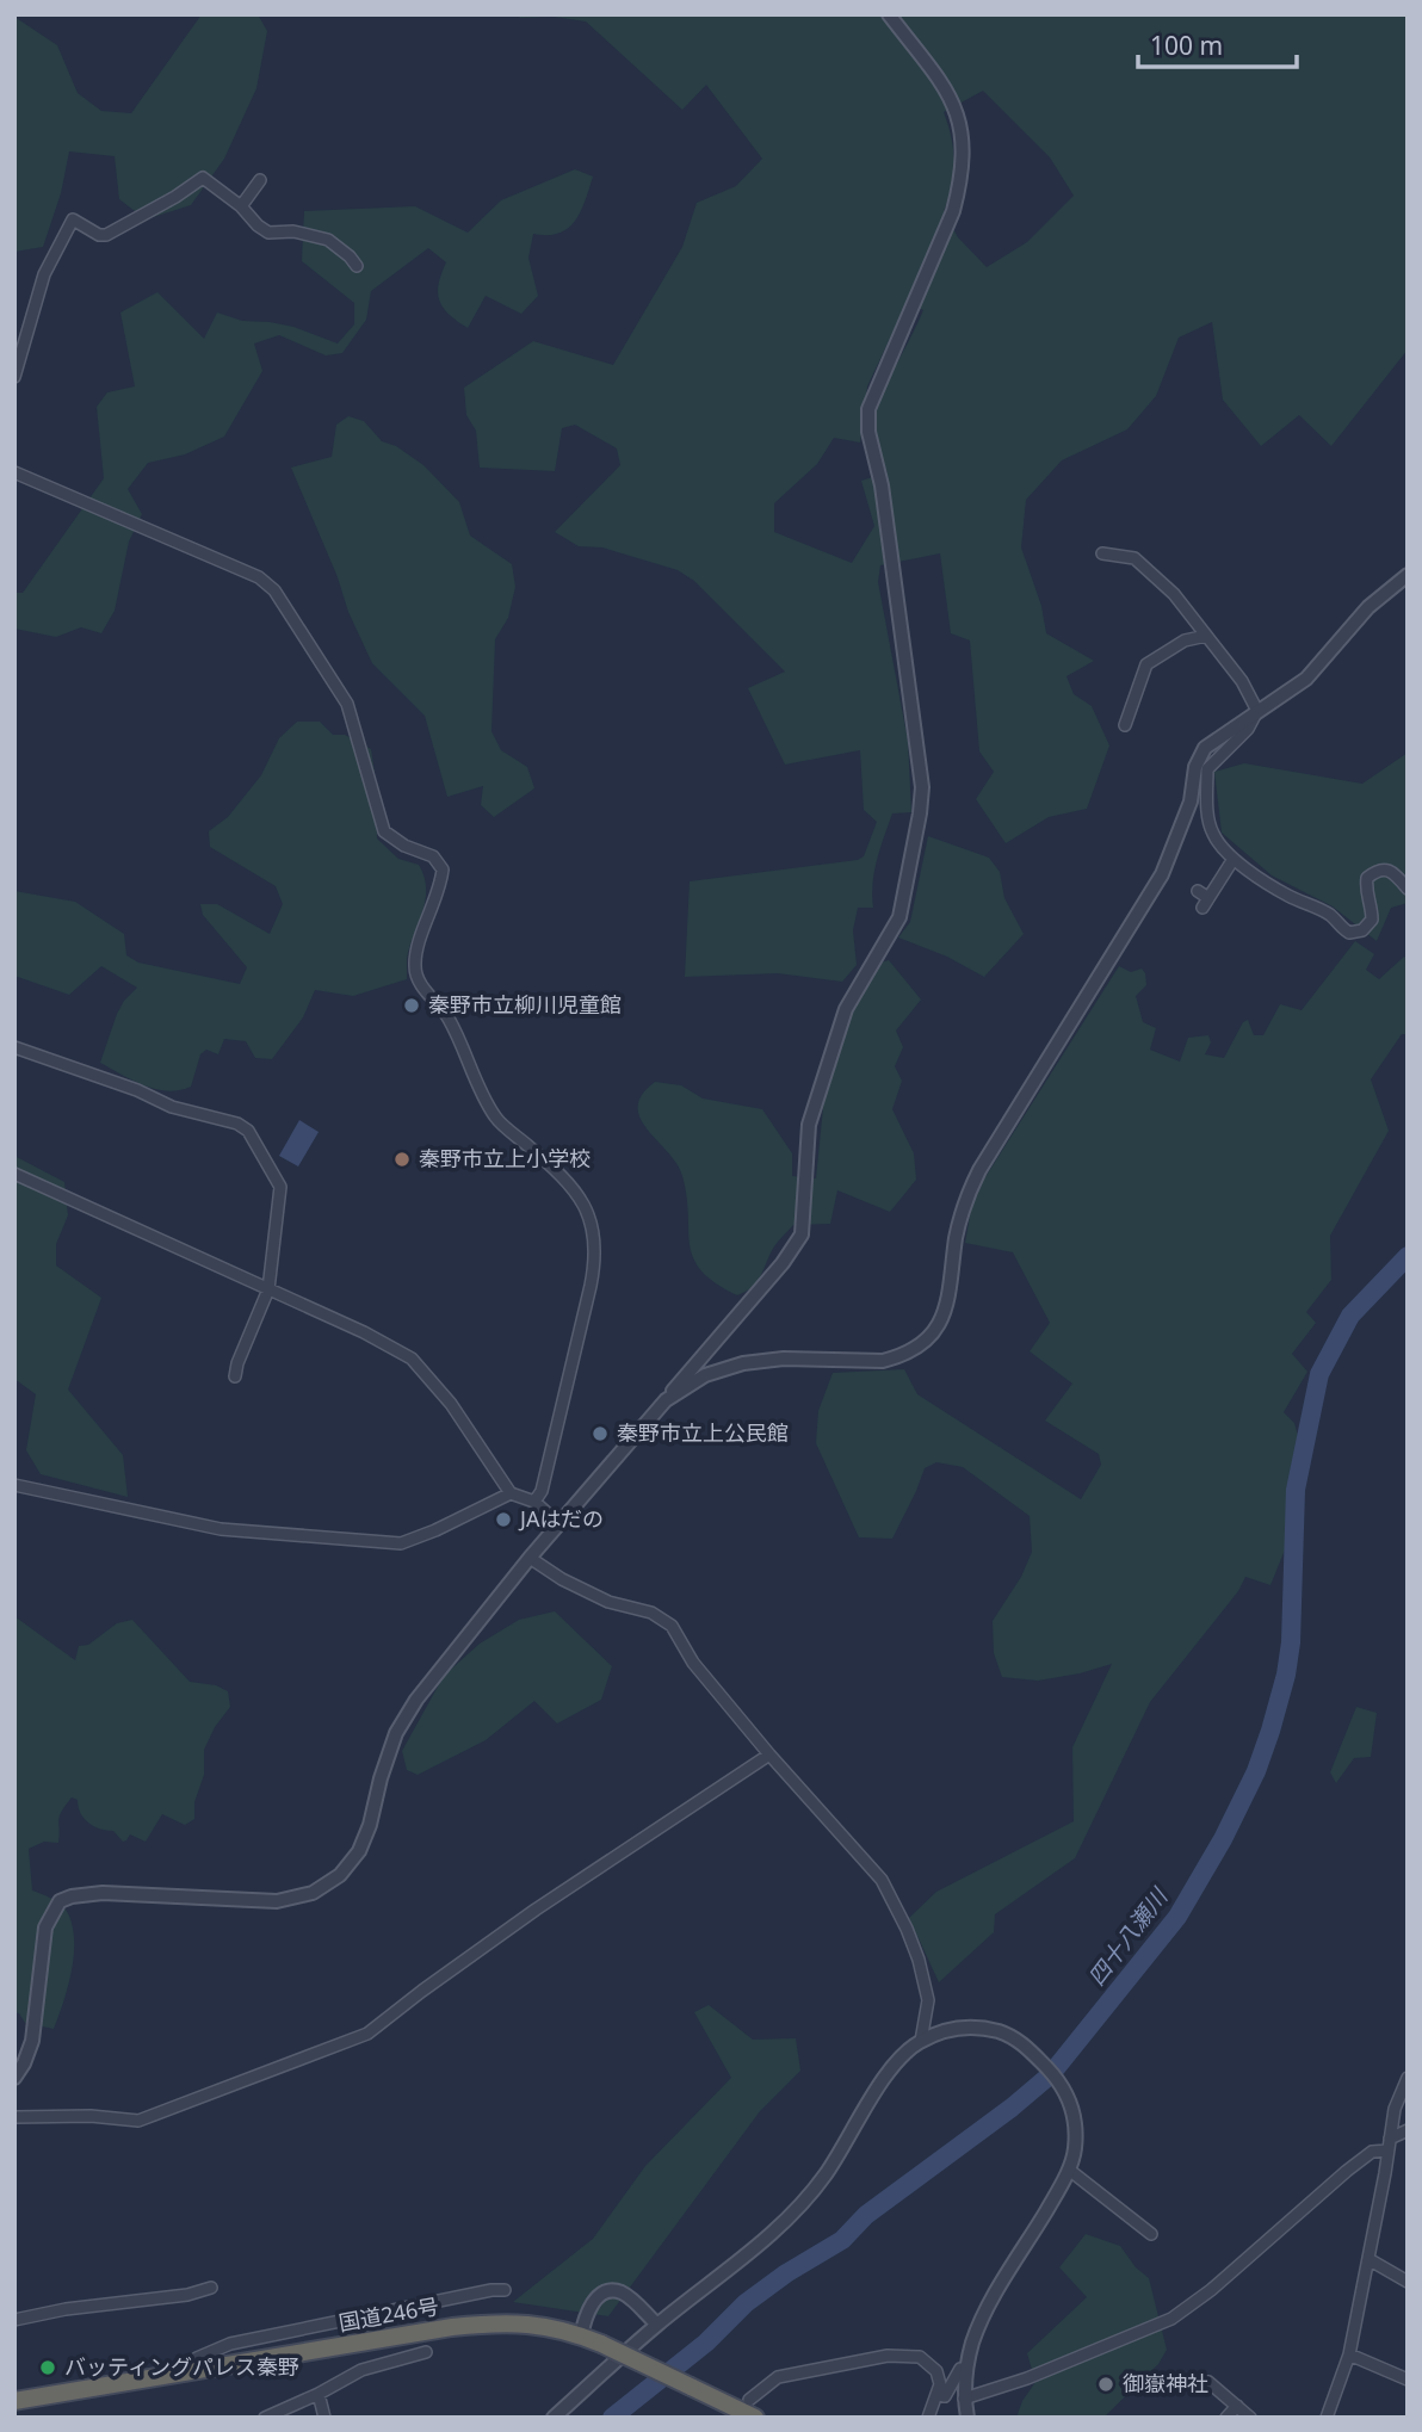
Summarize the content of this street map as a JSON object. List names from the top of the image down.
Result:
{
  "streets": {
    "highway": ["国道246号"]
  },
  "water": ["四十八瀬川"],
  "places": [
    "秦野市立柳川児童館",
    "秦野市立上小学校",
    "秦野市立上公民館",
    "JAはだの",
    "バッティングパレス秦野",
    "御嶽神社"
  ],
  "scale_bar": "100 m"
}
